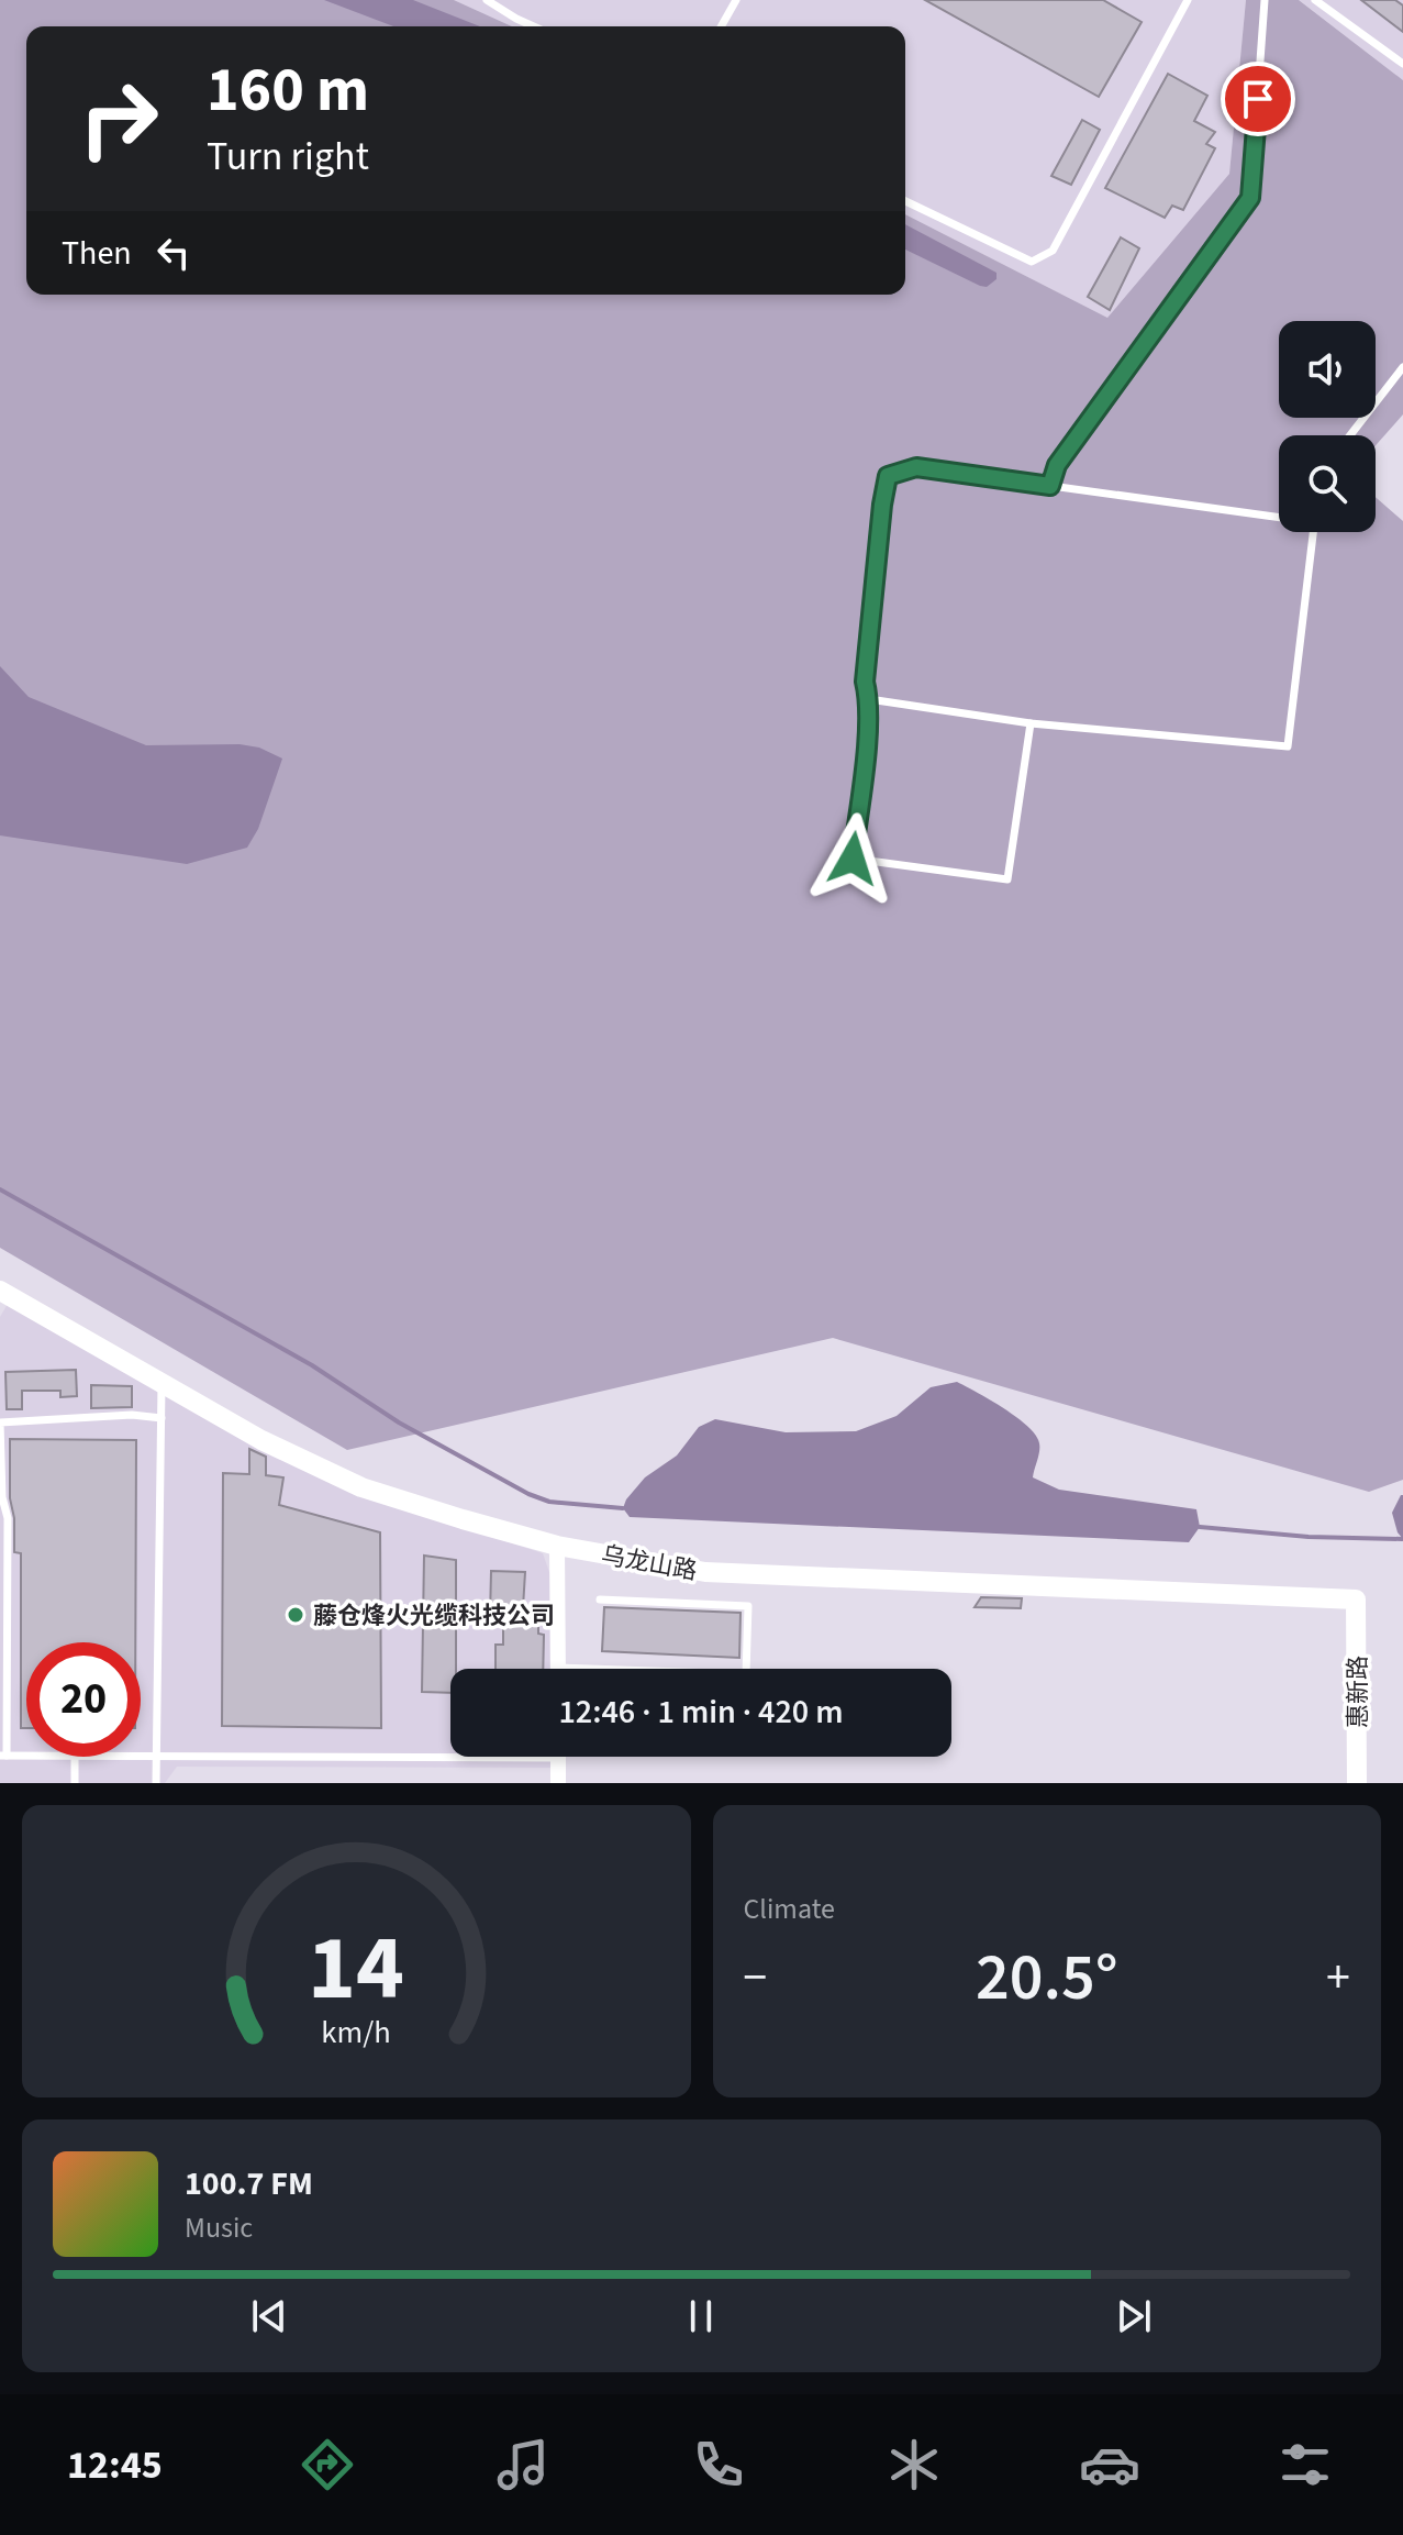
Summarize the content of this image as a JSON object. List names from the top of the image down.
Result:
{
  "streets": {
    "street": ["乌龙山路", "惠新路"]
  },
  "crossings": [
    ["乌龙山路", "惠新路"]
  ],
  "places": ["藤仓烽火光缆科技公司"],
  "page": {
    "turn": ["160 m", "Turn right"],
    "then": "Then",
    "limit": "20",
    "trip": "12:46 · 1 min · 420 m",
    "tile": "Climate",
    "heat": ["−", "20.5°", "+"],
    "song": ["100.7 FM", "Music"],
    "tabs": "12:45",
    "gauge": ["14", "km/h"]
  }
}
